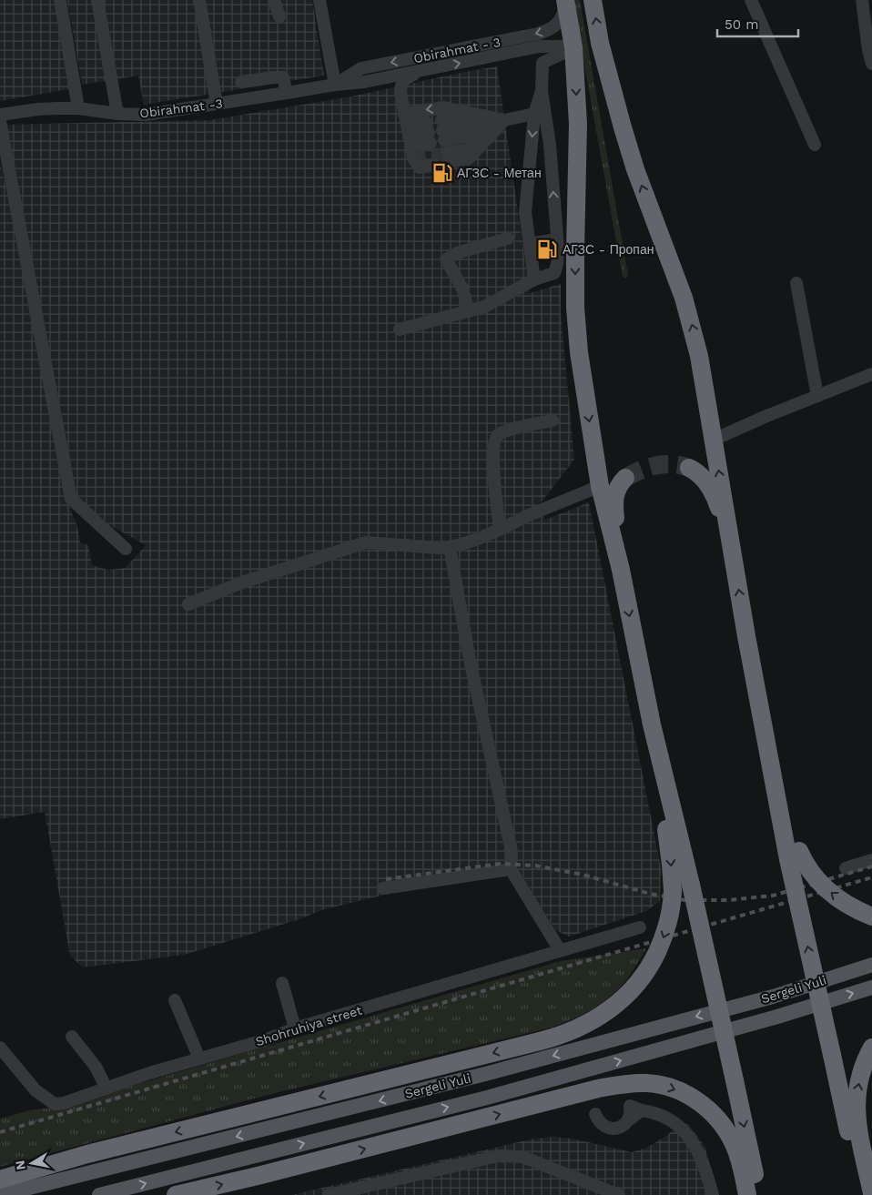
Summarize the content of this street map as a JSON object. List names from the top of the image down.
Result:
{
  "streets": {
    "main road": ["Sergeli Yuli"],
    "street": ["Obirahmat - 3", "Obirahmat -3", "Shohruhiya street"]
  },
  "crossings": [
    ["Obirahmat - 3", "Obirahmat -3"]
  ],
  "places": {
    "fuel station": ["АГЗС - Метан", "АГЗС - Пропан"]
  },
  "scale_bar": "50 m",
  "north": "left"
}
